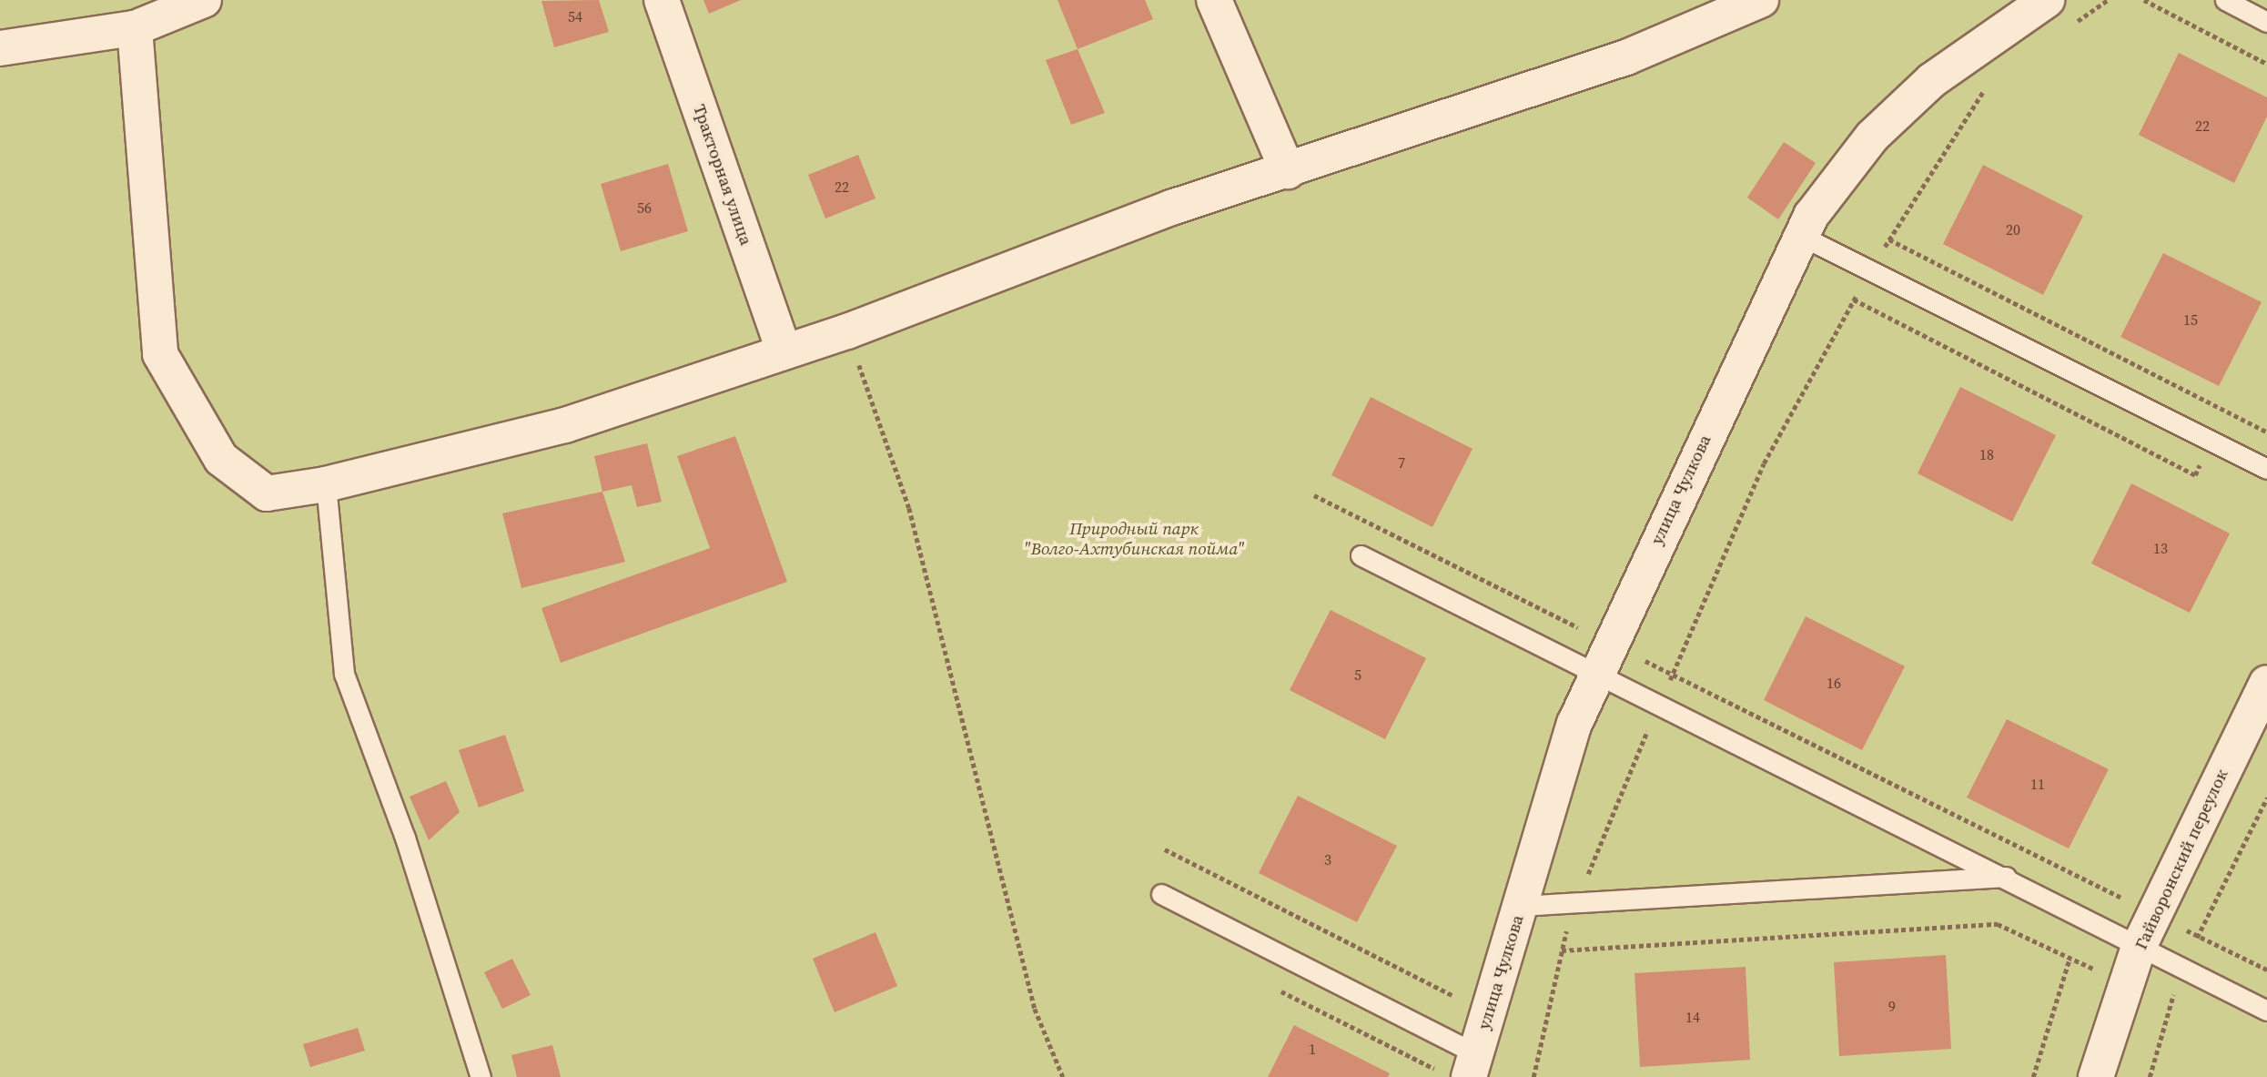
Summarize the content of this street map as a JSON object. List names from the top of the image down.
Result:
{
  "streets": {
    "street": ["Тракторная улица", "улица Чулкова", "Гайворонский переулок"]
  },
  "parks": ["Природный парк \"Волго-Ахтубинская пойма\""],
  "house_numbers": [
    "54",
    "22",
    "22",
    "56",
    "20",
    "15",
    "18",
    "7",
    "13",
    "5",
    "16",
    "11",
    "3",
    "9",
    "14",
    "1"
  ]
}
